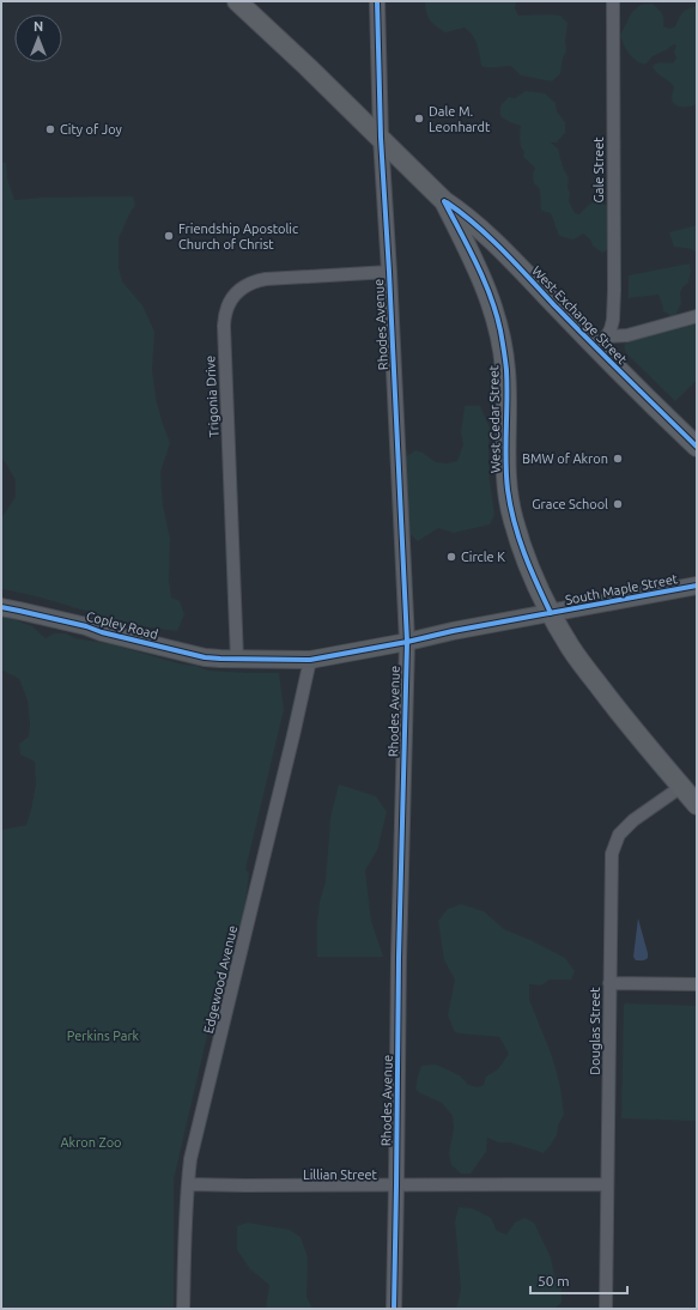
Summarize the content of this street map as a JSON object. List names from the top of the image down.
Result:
{
  "streets": {
    "main road": [
      "West Exchange Street",
      "West Cedar Street",
      "South Maple Street",
      "Copley Road"
    ],
    "street": [
      "Gale Street",
      "Rhodes Avenue",
      "Trigonia Drive",
      "Edgewood Avenue",
      "Douglas Street",
      "Lillian Street"
    ]
  },
  "crossings": [
    ["Gale Street", "West Exchange Street"],
    ["West Exchange Street", "Rhodes Avenue"],
    ["West Exchange Street", "West Cedar Street"],
    ["Rhodes Avenue", "Trigonia Drive"],
    ["Rhodes Avenue", "South Maple Street"],
    ["Rhodes Avenue", "Lillian Street"],
    ["Trigonia Drive", "South Maple Street"],
    ["Trigonia Drive", "Copley Road"],
    ["West Cedar Street", "South Maple Street"],
    ["West Cedar Street", "Douglas Street"],
    ["South Maple Street", "Copley Road"],
    ["South Maple Street", "Edgewood Avenue"],
    ["Edgewood Avenue", "Lillian Street"],
    ["Douglas Street", "Lillian Street"]
  ],
  "parks": ["Perkins Park", "Akron Zoo"],
  "places": [
    "Dale M. Leonhardt",
    "City of Joy",
    "Friendship Apostolic Church of Christ",
    "BMW of Akron",
    "Grace School",
    "Circle K"
  ],
  "scale_bar": "50 m",
  "north": "top"
}
